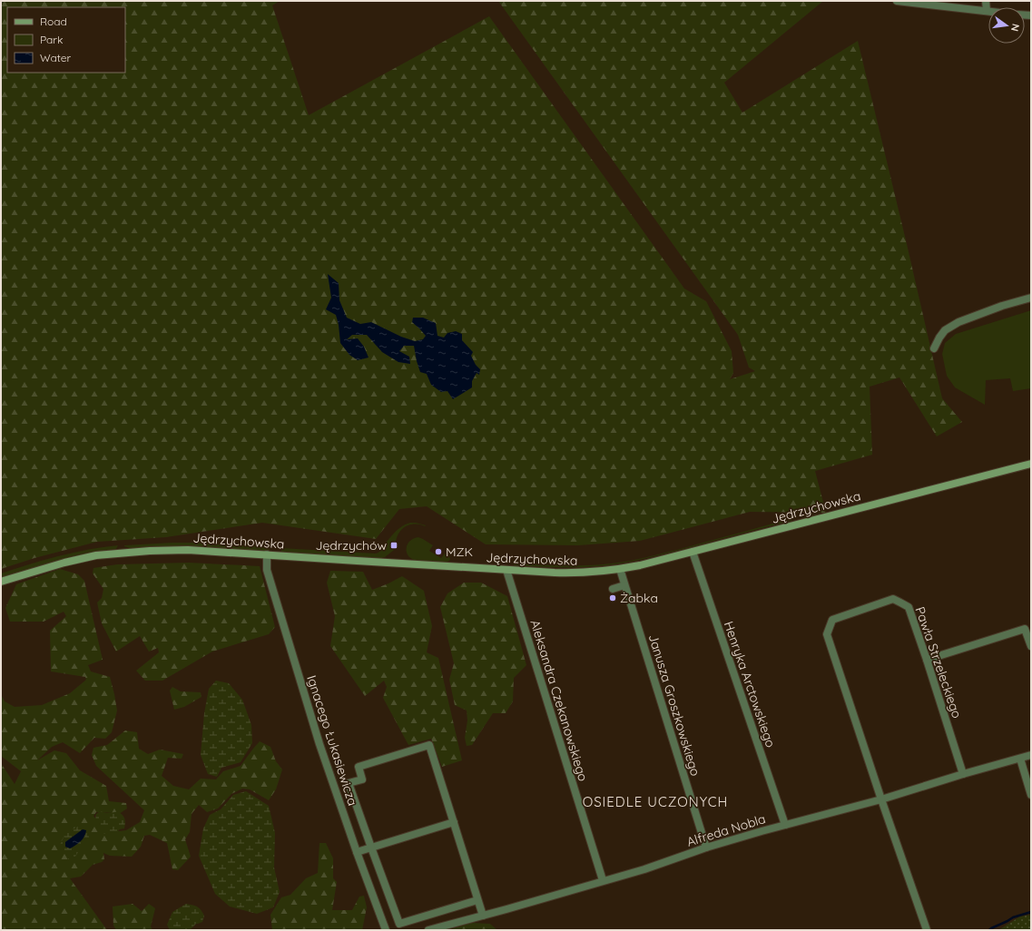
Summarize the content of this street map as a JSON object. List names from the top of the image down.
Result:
{
  "streets": {
    "main road": ["Jędrzychowska"],
    "street": [
      "Pawła Strzeleckiego",
      "Henryka Arctowskiego",
      "Aleksandra Czekanowskiego",
      "Janusza Groszkowskiego",
      "Ignacego Łukasiewicza",
      "Alfreda Nobla"
    ]
  },
  "crossings": [
    ["Jędrzychowska", "Henryka Arctowskiego"],
    ["Jędrzychowska", "Aleksandra Czekanowskiego"],
    ["Jędrzychowska", "Janusza Groszkowskiego"],
    ["Jędrzychowska", "Ignacego Łukasiewicza"],
    ["Pawła Strzeleckiego", "Alfreda Nobla"],
    ["Henryka Arctowskiego", "Alfreda Nobla"],
    ["Aleksandra Czekanowskiego", "Alfreda Nobla"],
    ["Janusza Groszkowskiego", "Alfreda Nobla"]
  ],
  "districts": ["OSIEDLE UCZONYCH"],
  "places": {
    "transit": ["Jędrzychów"],
    "other": ["MZK", "Żabka"]
  },
  "legend": ["Road", "Park", "Water"],
  "north": "right"
}
